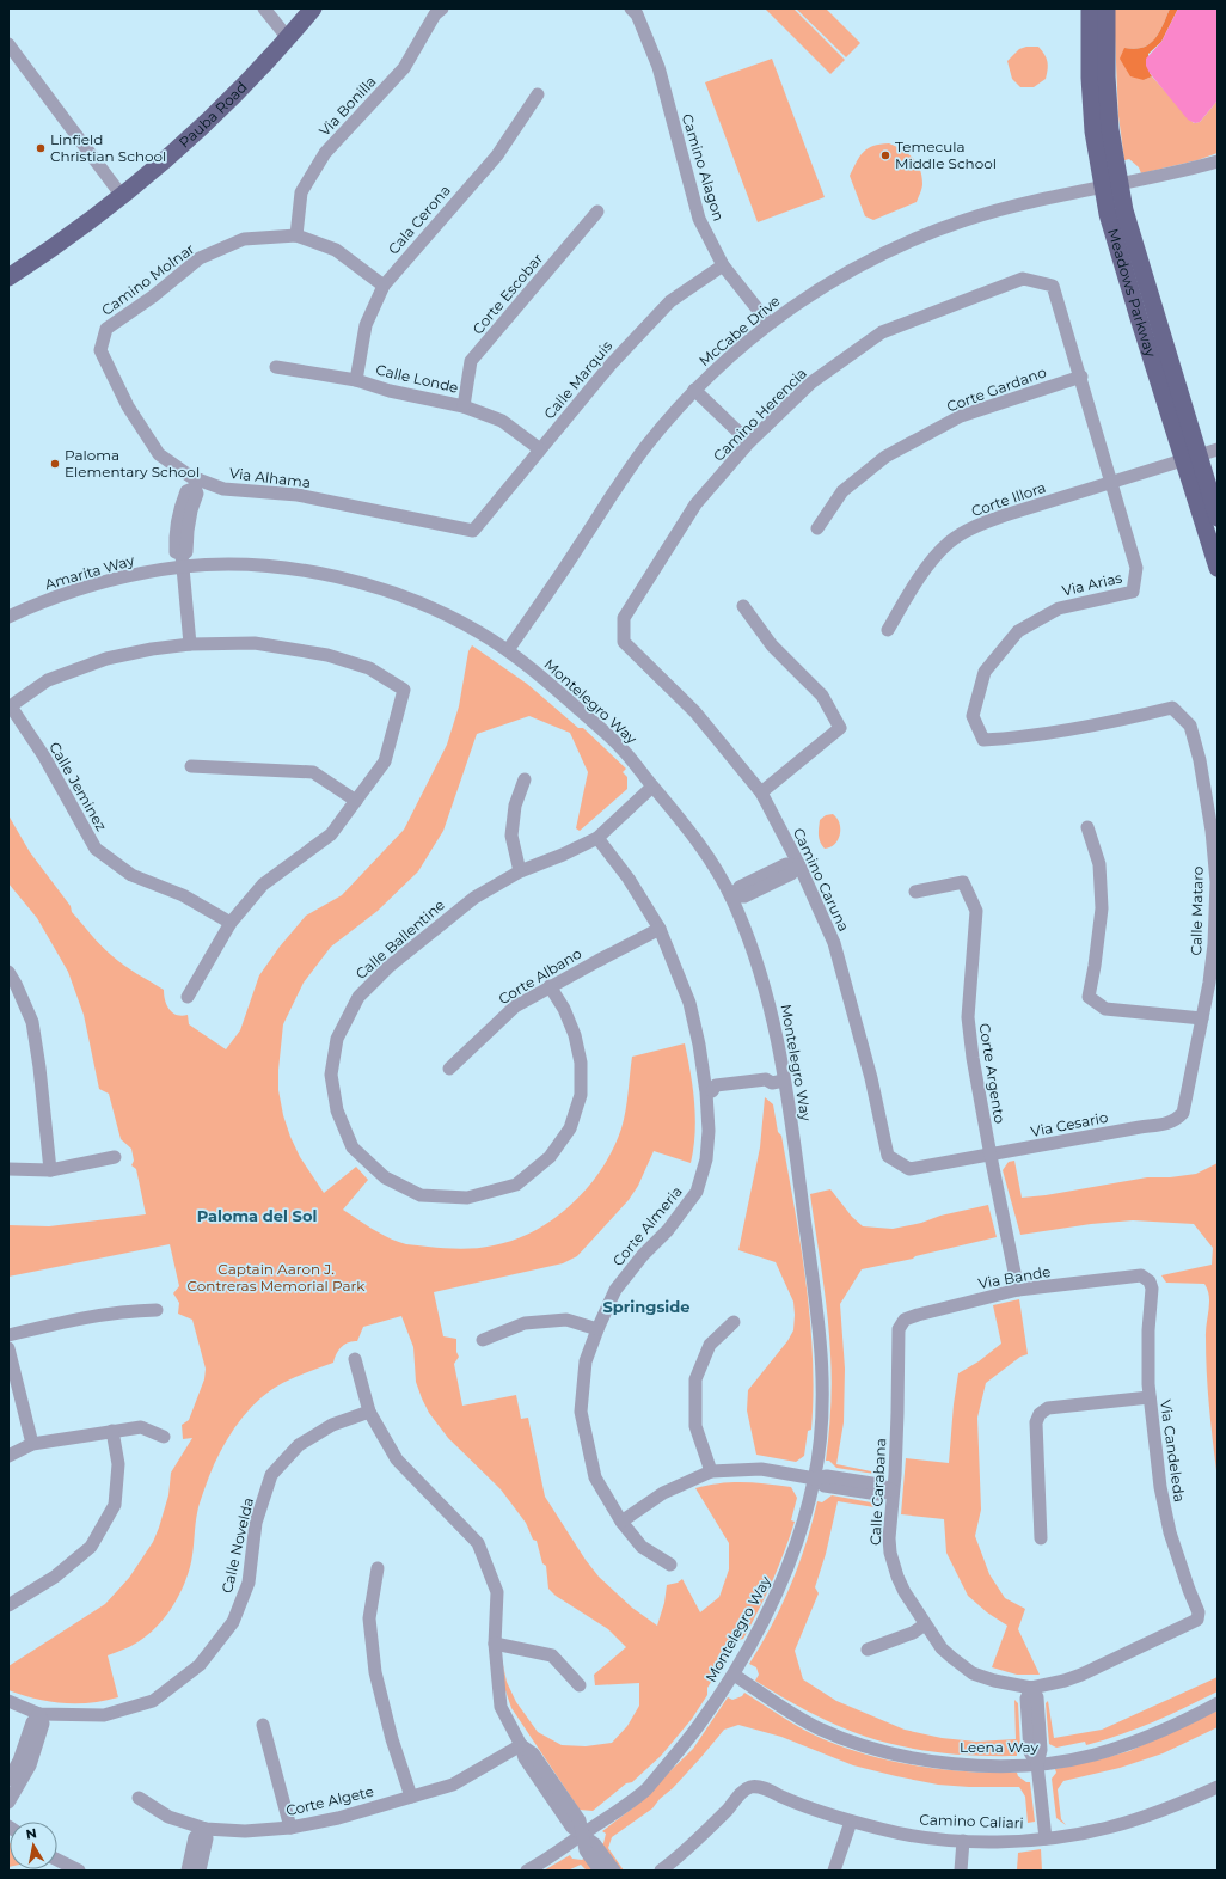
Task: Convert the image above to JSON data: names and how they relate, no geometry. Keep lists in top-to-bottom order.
{
  "streets": {
    "main road": ["Pauba Road", "Meadows Parkway"],
    "street": [
      "Via Bonilla",
      "Camino Alagon",
      "Cala Cerona",
      "Camino Molnar",
      "Corte Escobar",
      "McCabe Drive",
      "Calle Londe",
      "Calle Marquis",
      "Corte Gardano",
      "Camino Herencia",
      "Via Alhama",
      "Corte Illora",
      "Amarita Way",
      "Via Arias",
      "Montelegro Way",
      "Calle Jeminez",
      "Camino Caruna",
      "Calle Mataro",
      "Calle Ballentine",
      "Corte Albano",
      "Corte Argento",
      "Via Cesario",
      "Corte Almeria",
      "Via Bande",
      "Via Candeleda",
      "Calle Carabana",
      "Calle Novelda",
      "Leena Way",
      "Corte Algete",
      "Camino Caliari"
    ]
  },
  "crossings": [
    ["Via Bonilla", "Camino Molnar"],
    ["Camino Alagon", "McCabe Drive"],
    ["Camino Alagon", "Calle Marquis"],
    ["Cala Cerona", "Camino Molnar"],
    ["Cala Cerona", "Calle Londe"],
    ["Camino Molnar", "Via Alhama"],
    ["Meadows Parkway", "McCabe Drive"],
    ["Meadows Parkway", "Corte Illora"],
    ["Corte Escobar", "Calle Londe"],
    ["McCabe Drive", "Montelegro Way"],
    ["Calle Londe", "Calle Marquis"],
    ["Calle Marquis", "Via Alhama"],
    ["Corte Gardano", "Camino Herencia"],
    ["Camino Herencia", "Camino Caruna"],
    ["Corte Illora", "Via Arias"],
    ["Amarita Way", "Montelegro Way"],
    ["Via Arias", "Calle Mataro"],
    ["Montelegro Way", "Calle Ballentine"],
    ["Montelegro Way", "Leena Way"],
    ["Camino Caruna", "Via Cesario"],
    ["Calle Mataro", "Via Cesario"],
    ["Calle Ballentine", "Corte Albano"],
    ["Calle Ballentine", "Corte Almeria"],
    ["Corte Albano", "Corte Almeria"],
    ["Corte Argento", "Via Cesario"],
    ["Corte Argento", "Via Bande"],
    ["Via Bande", "Via Candeleda"],
    ["Via Bande", "Calle Carabana"],
    ["Via Candeleda", "Calle Carabana"]
  ],
  "districts": ["Paloma del Sol", "Springside"],
  "parks": ["Captain Aaron J. Contreras Memorial Park"],
  "places": ["Linfield Christian School", "Temecula Middle School", "Paloma Elementary School"],
  "north": "top"
}
